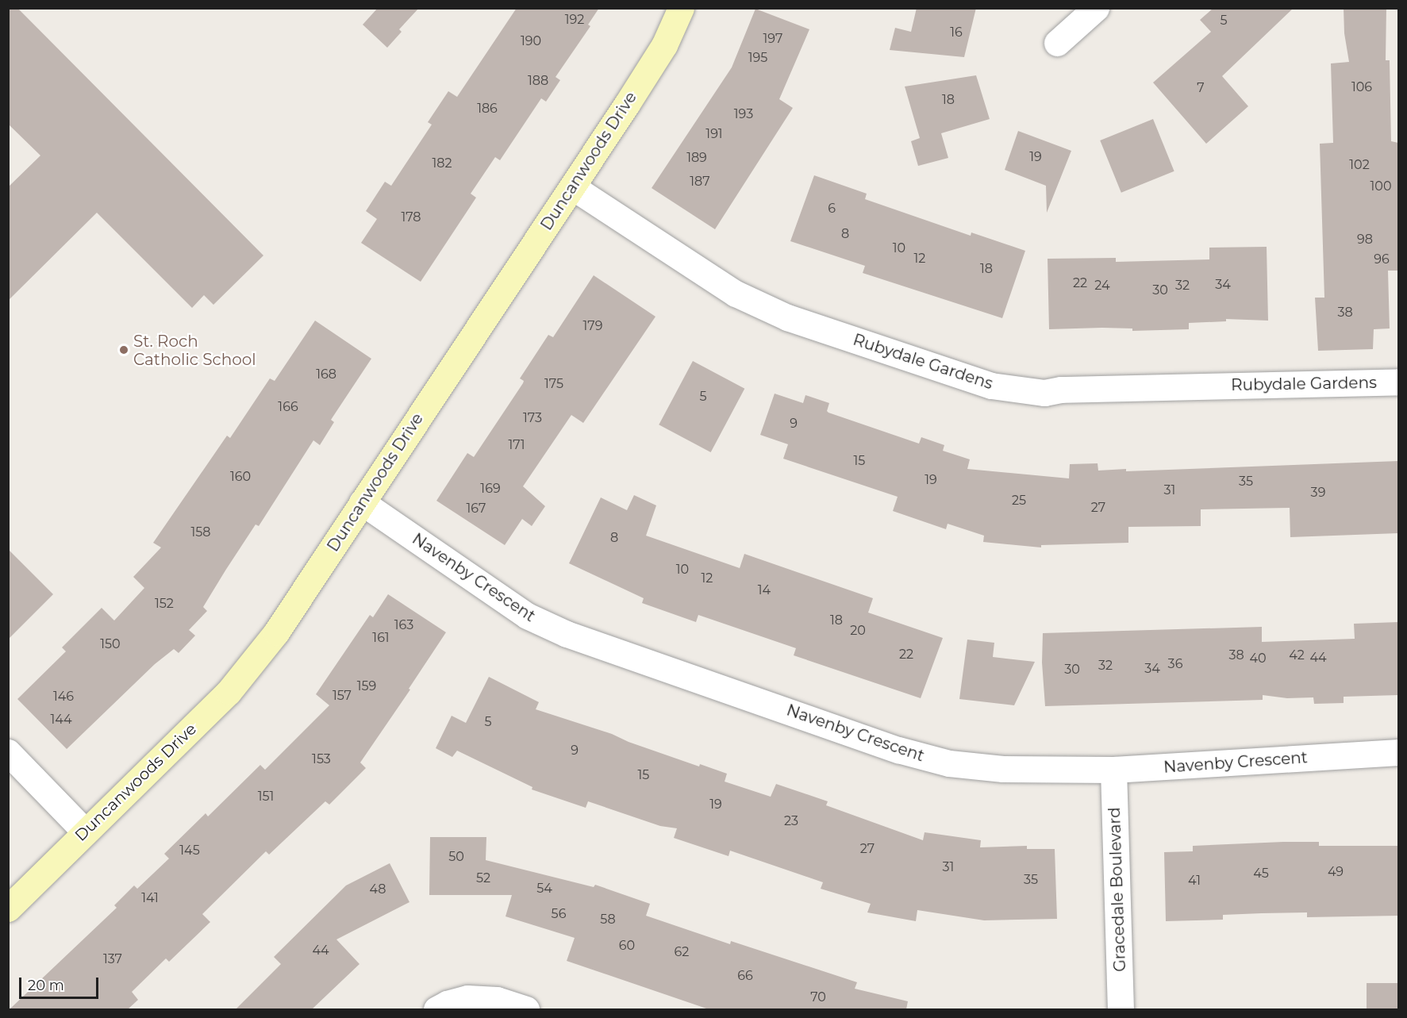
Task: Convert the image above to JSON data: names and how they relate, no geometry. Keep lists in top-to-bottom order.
{
  "streets": {
    "street": [
      "Duncanwoods Drive",
      "Rubydale Gardens",
      "Navenby Crescent",
      "Gracedale Boulevard"
    ]
  },
  "crossings": [
    ["Duncanwoods Drive", "Rubydale Gardens"],
    ["Duncanwoods Drive", "Navenby Crescent"],
    ["Navenby Crescent", "Gracedale Boulevard"]
  ],
  "places": ["St. Roch Catholic School"],
  "house_numbers": [
    "192",
    "5",
    "16",
    "197",
    "190",
    "195",
    "188",
    "106",
    "7",
    "18",
    "186",
    "193",
    "191",
    "19",
    "189",
    "182",
    "102",
    "187",
    "100",
    "6",
    "178",
    "8",
    "98",
    "10",
    "12",
    "96",
    "18",
    "22",
    "34",
    "24",
    "32",
    "30",
    "38",
    "179",
    "168",
    "175",
    "5",
    "166",
    "173",
    "9",
    "171",
    "15",
    "160",
    "19",
    "35",
    "169",
    "31",
    "39",
    "25",
    "27",
    "167",
    "158",
    "8",
    "10",
    "12",
    "14",
    "152",
    "18",
    "163",
    "20",
    "161",
    "150",
    "22",
    "38",
    "42",
    "44",
    "40",
    "36",
    "32",
    "34",
    "30",
    "159",
    "157",
    "146",
    "144",
    "5",
    "9",
    "153",
    "15",
    "151",
    "19",
    "23",
    "27",
    "145",
    "50",
    "31",
    "49",
    "45",
    "52",
    "35",
    "41",
    "54",
    "48",
    "141",
    "56",
    "58",
    "60",
    "44",
    "62",
    "137",
    "66",
    "70"
  ],
  "scale_bar": "20 m"
}
